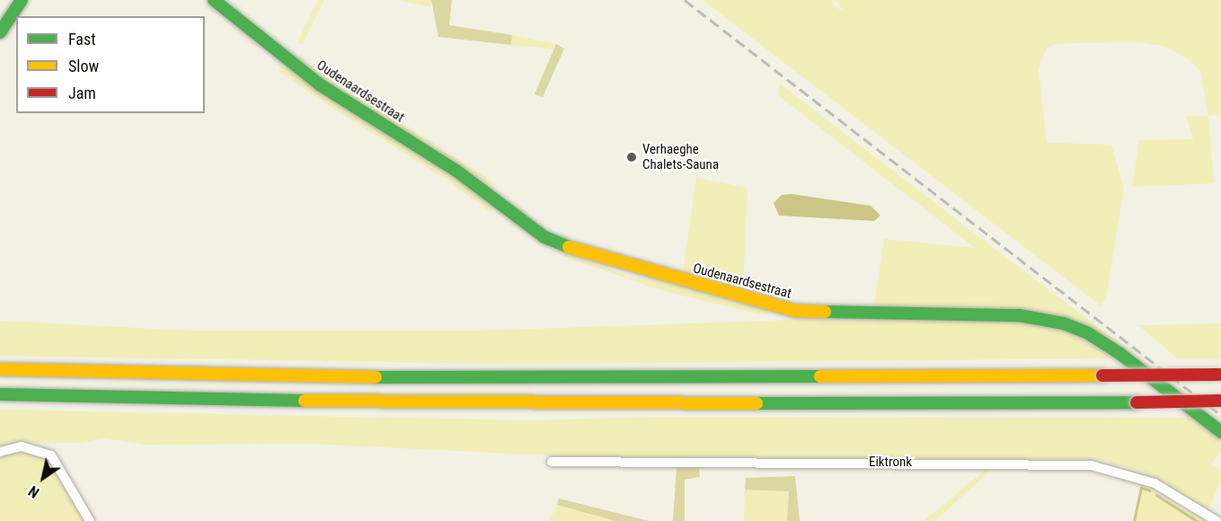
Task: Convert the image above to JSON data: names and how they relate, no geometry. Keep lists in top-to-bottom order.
{
  "streets": {
    "main road": ["Oudenaardsestraat"],
    "street": ["Eiktronk"]
  },
  "places": ["Verhaeghe Chalets-Sauna"],
  "legend": ["Fast", "Slow", "Jam"],
  "north": "bottom left"
}
